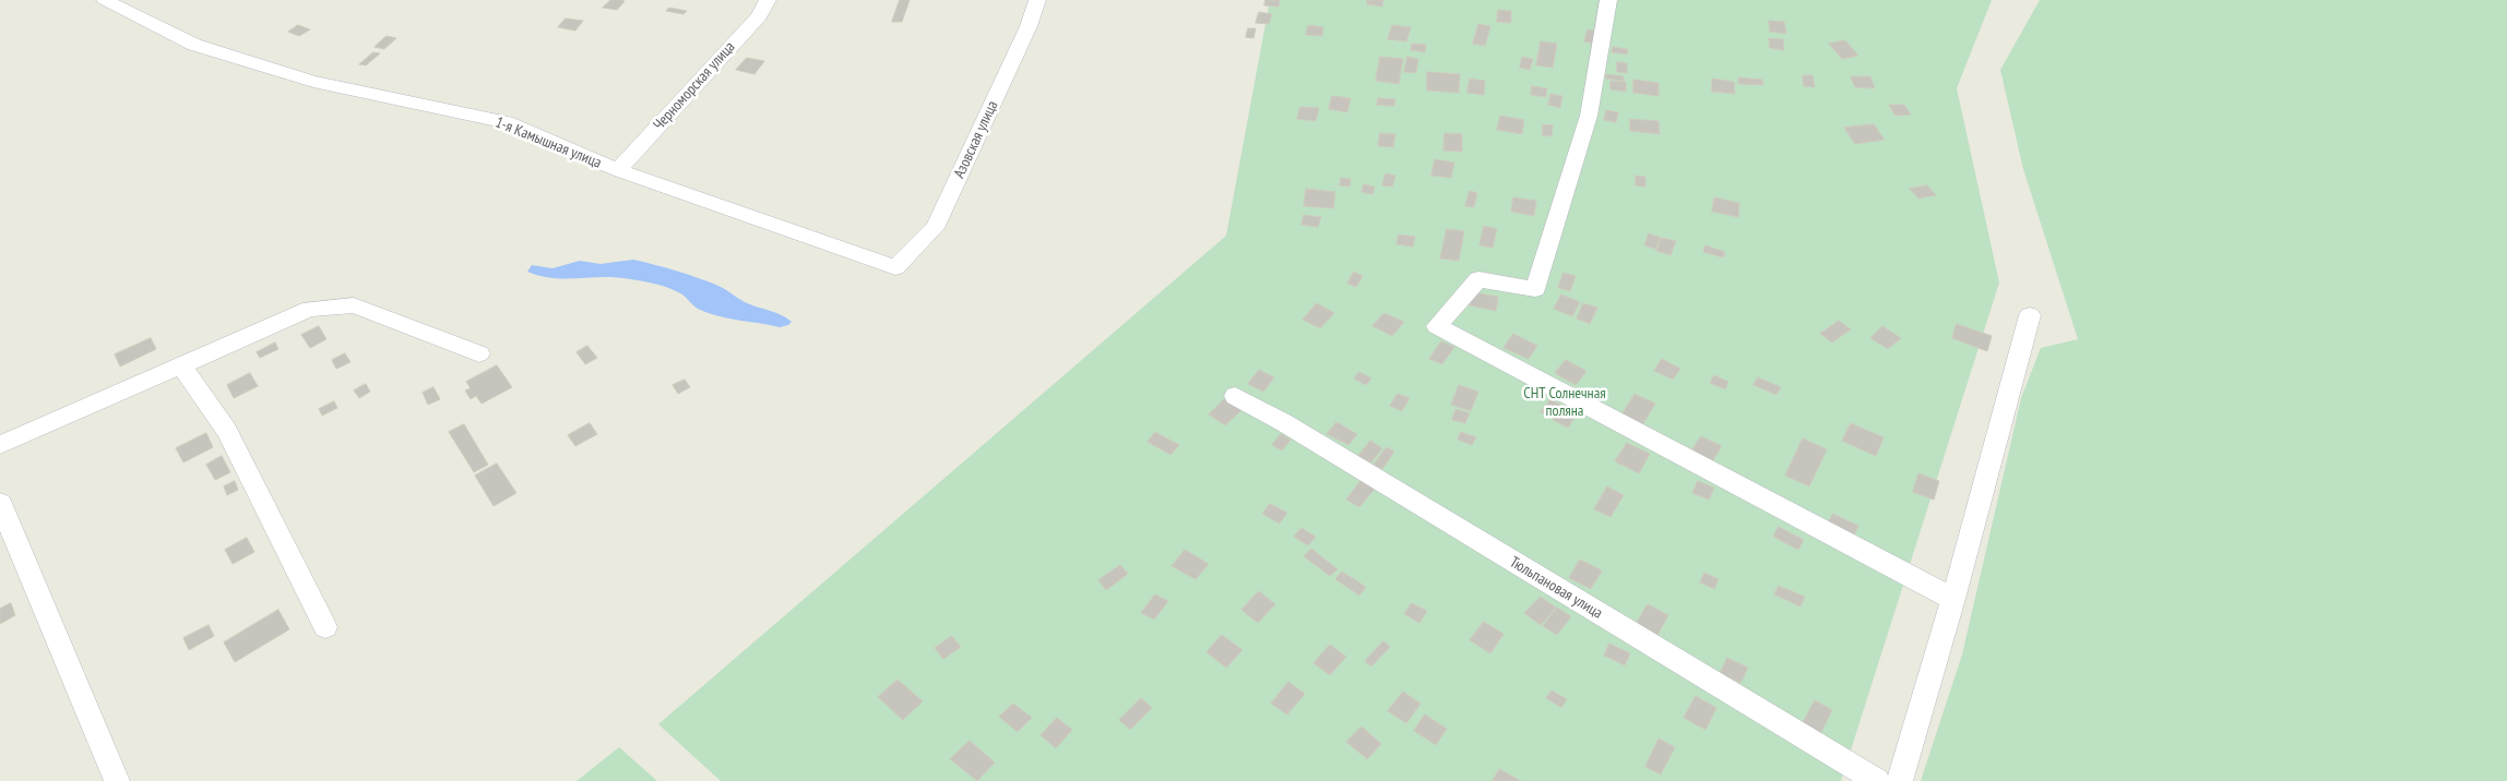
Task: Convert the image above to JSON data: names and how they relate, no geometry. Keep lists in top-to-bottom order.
{
  "streets": {
    "street": [
      "Черноморская улица",
      "Азовская улица",
      "1-я Камышная улица",
      "Тюльпановая улица"
    ]
  },
  "crossings": [
    ["Черноморская улица", "1-я Камышная улица"],
    ["Азовская улица", "1-я Камышная улица"]
  ],
  "parks": ["СНТ Солнечная поляна"]
}
